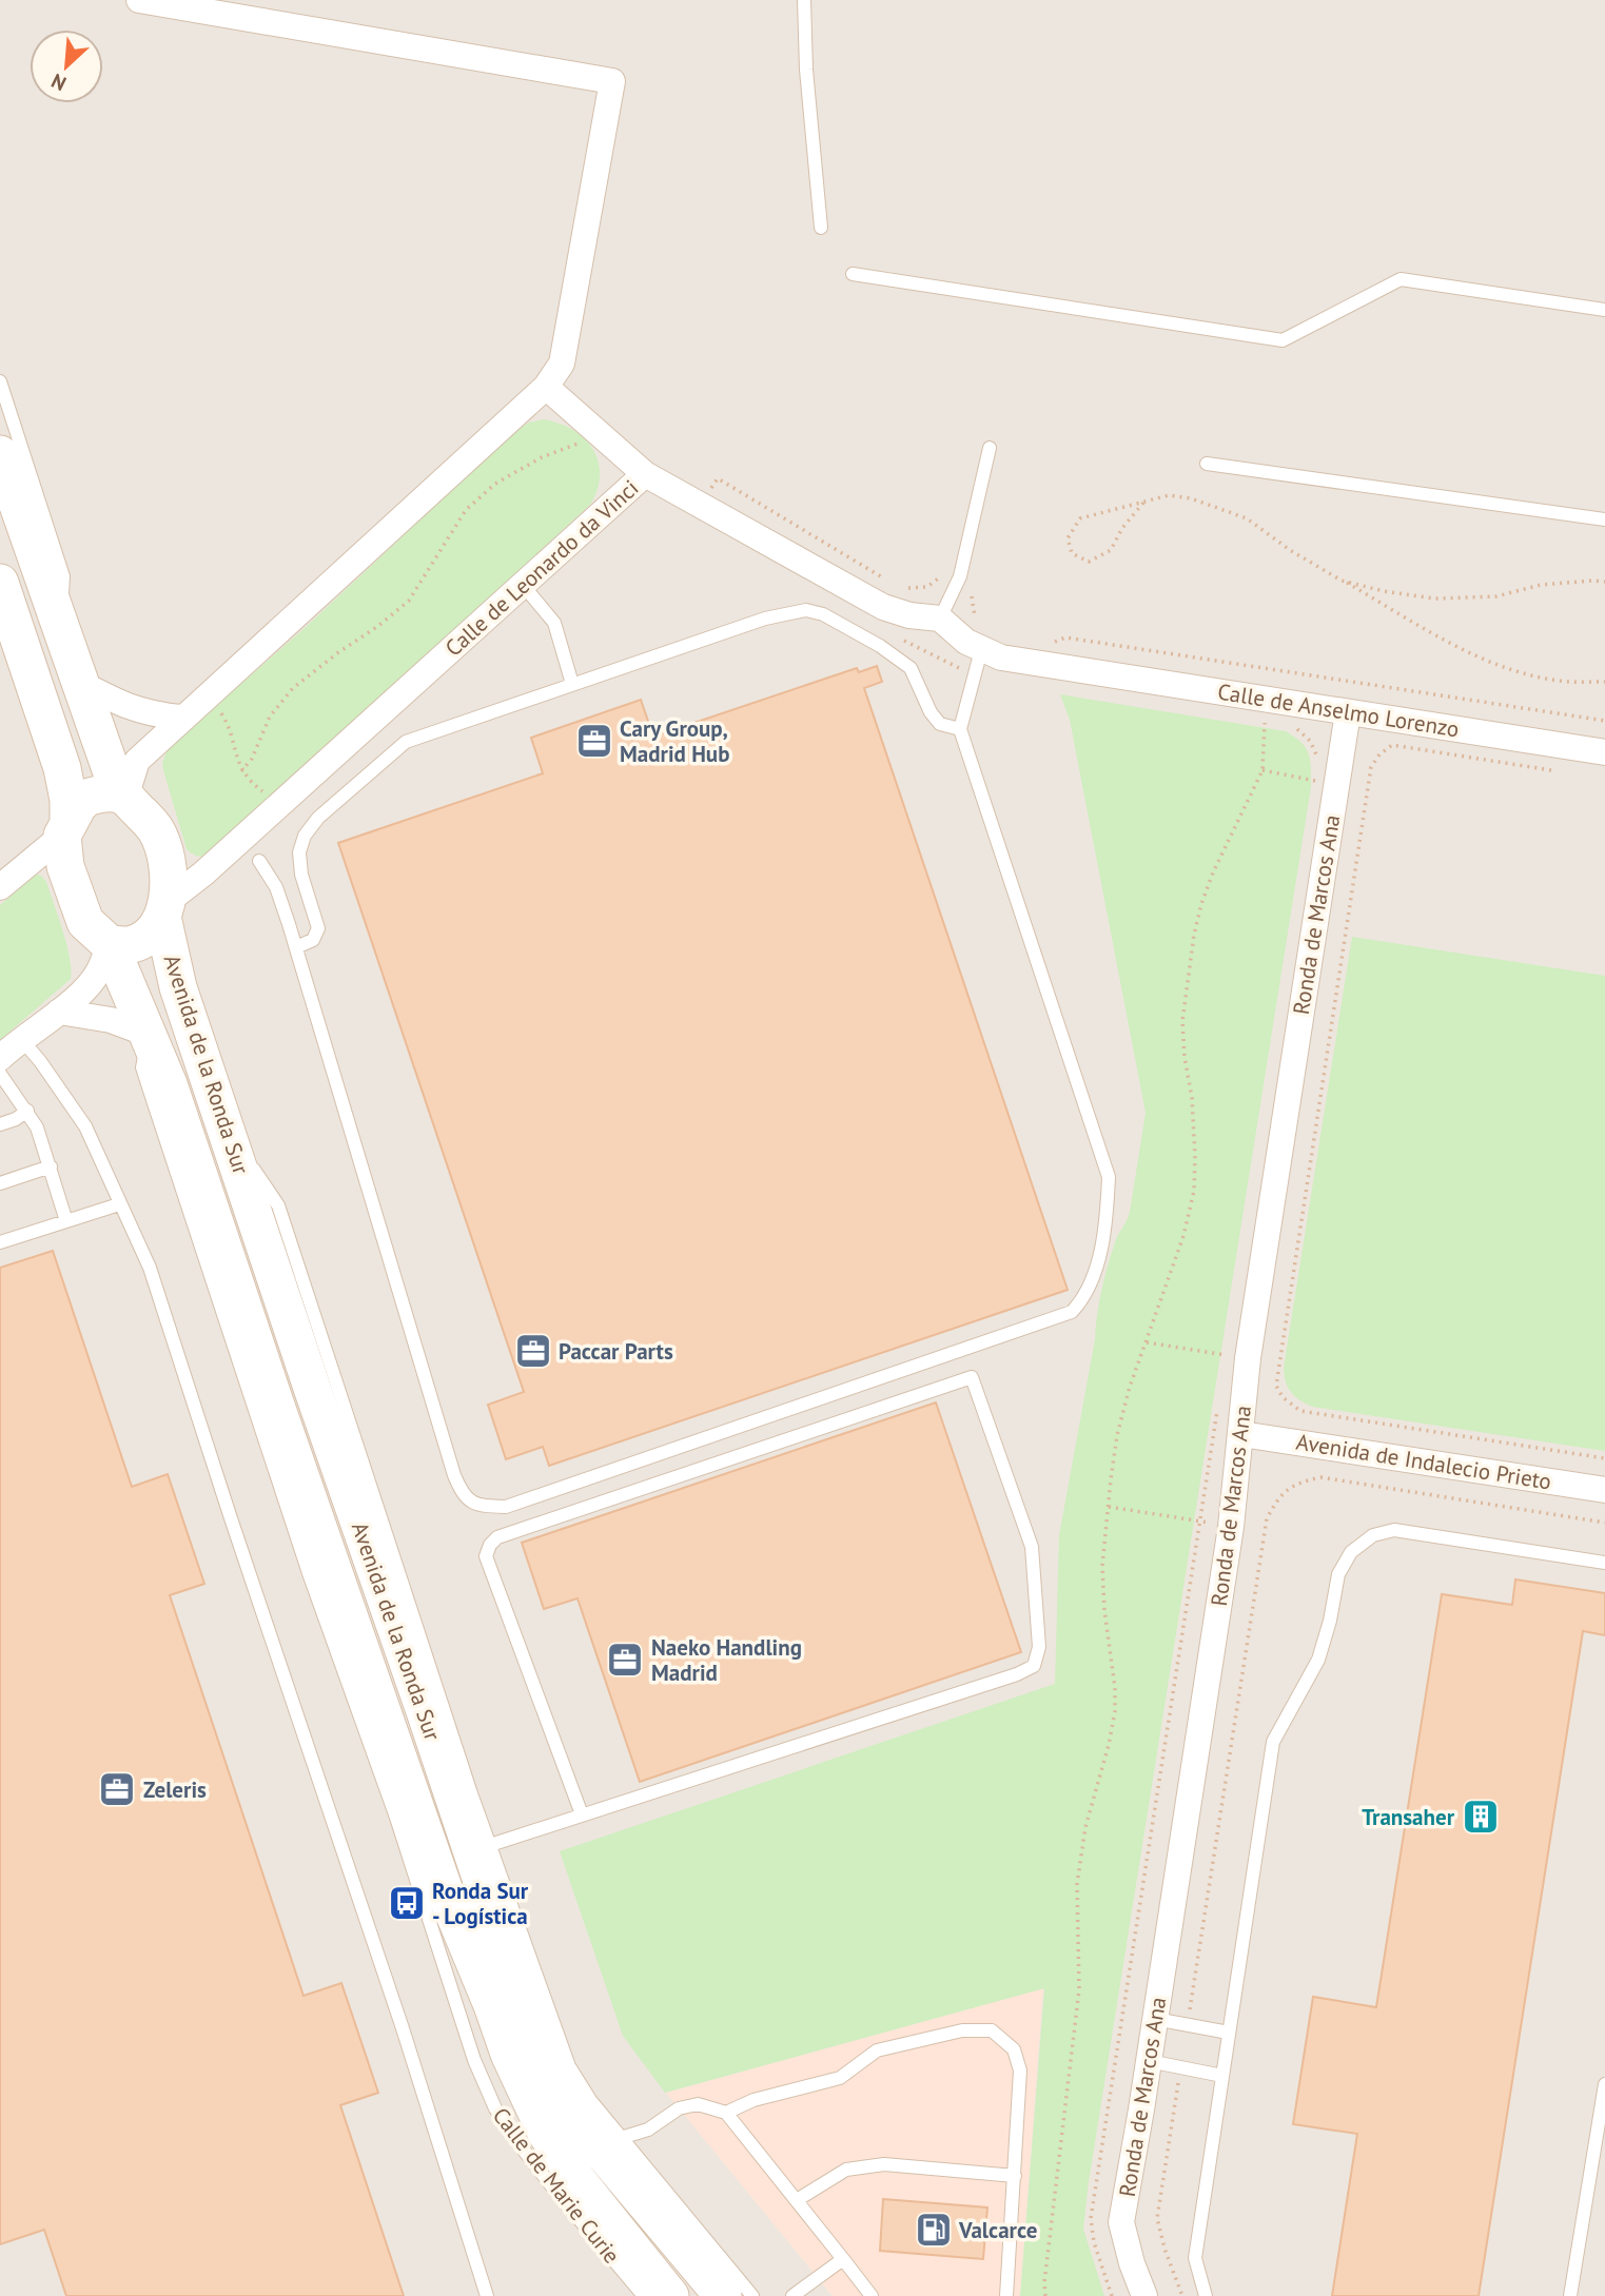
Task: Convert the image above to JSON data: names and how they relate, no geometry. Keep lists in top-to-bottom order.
{
  "streets": {
    "main road": ["Avenida de la Ronda Sur"],
    "street": [
      "Calle de Leonardo da Vinci",
      "Calle de Anselmo Lorenzo",
      "Ronda de Marcos Ana",
      "Avenida de Indalecio Prieto"
    ],
    "lane": ["Calle de Marie Curie"]
  },
  "crossings": [
    ["Calle de Leonardo da Vinci", "Avenida de la Ronda Sur"],
    ["Calle de Anselmo Lorenzo", "Ronda de Marcos Ana"],
    ["Ronda de Marcos Ana", "Avenida de Indalecio Prieto"],
    ["Avenida de la Ronda Sur", "Calle de Marie Curie"]
  ],
  "places": {
    "office": [
      "Cary Group, Madrid Hub",
      "Paccar Parts",
      "Naeko Handling Madrid",
      "Zeleris"
    ],
    "building": ["Transaher"],
    "bus stop": ["Ronda Sur - Logística"],
    "fuel station": ["Valcarce"]
  },
  "north": "bottom left"
}
